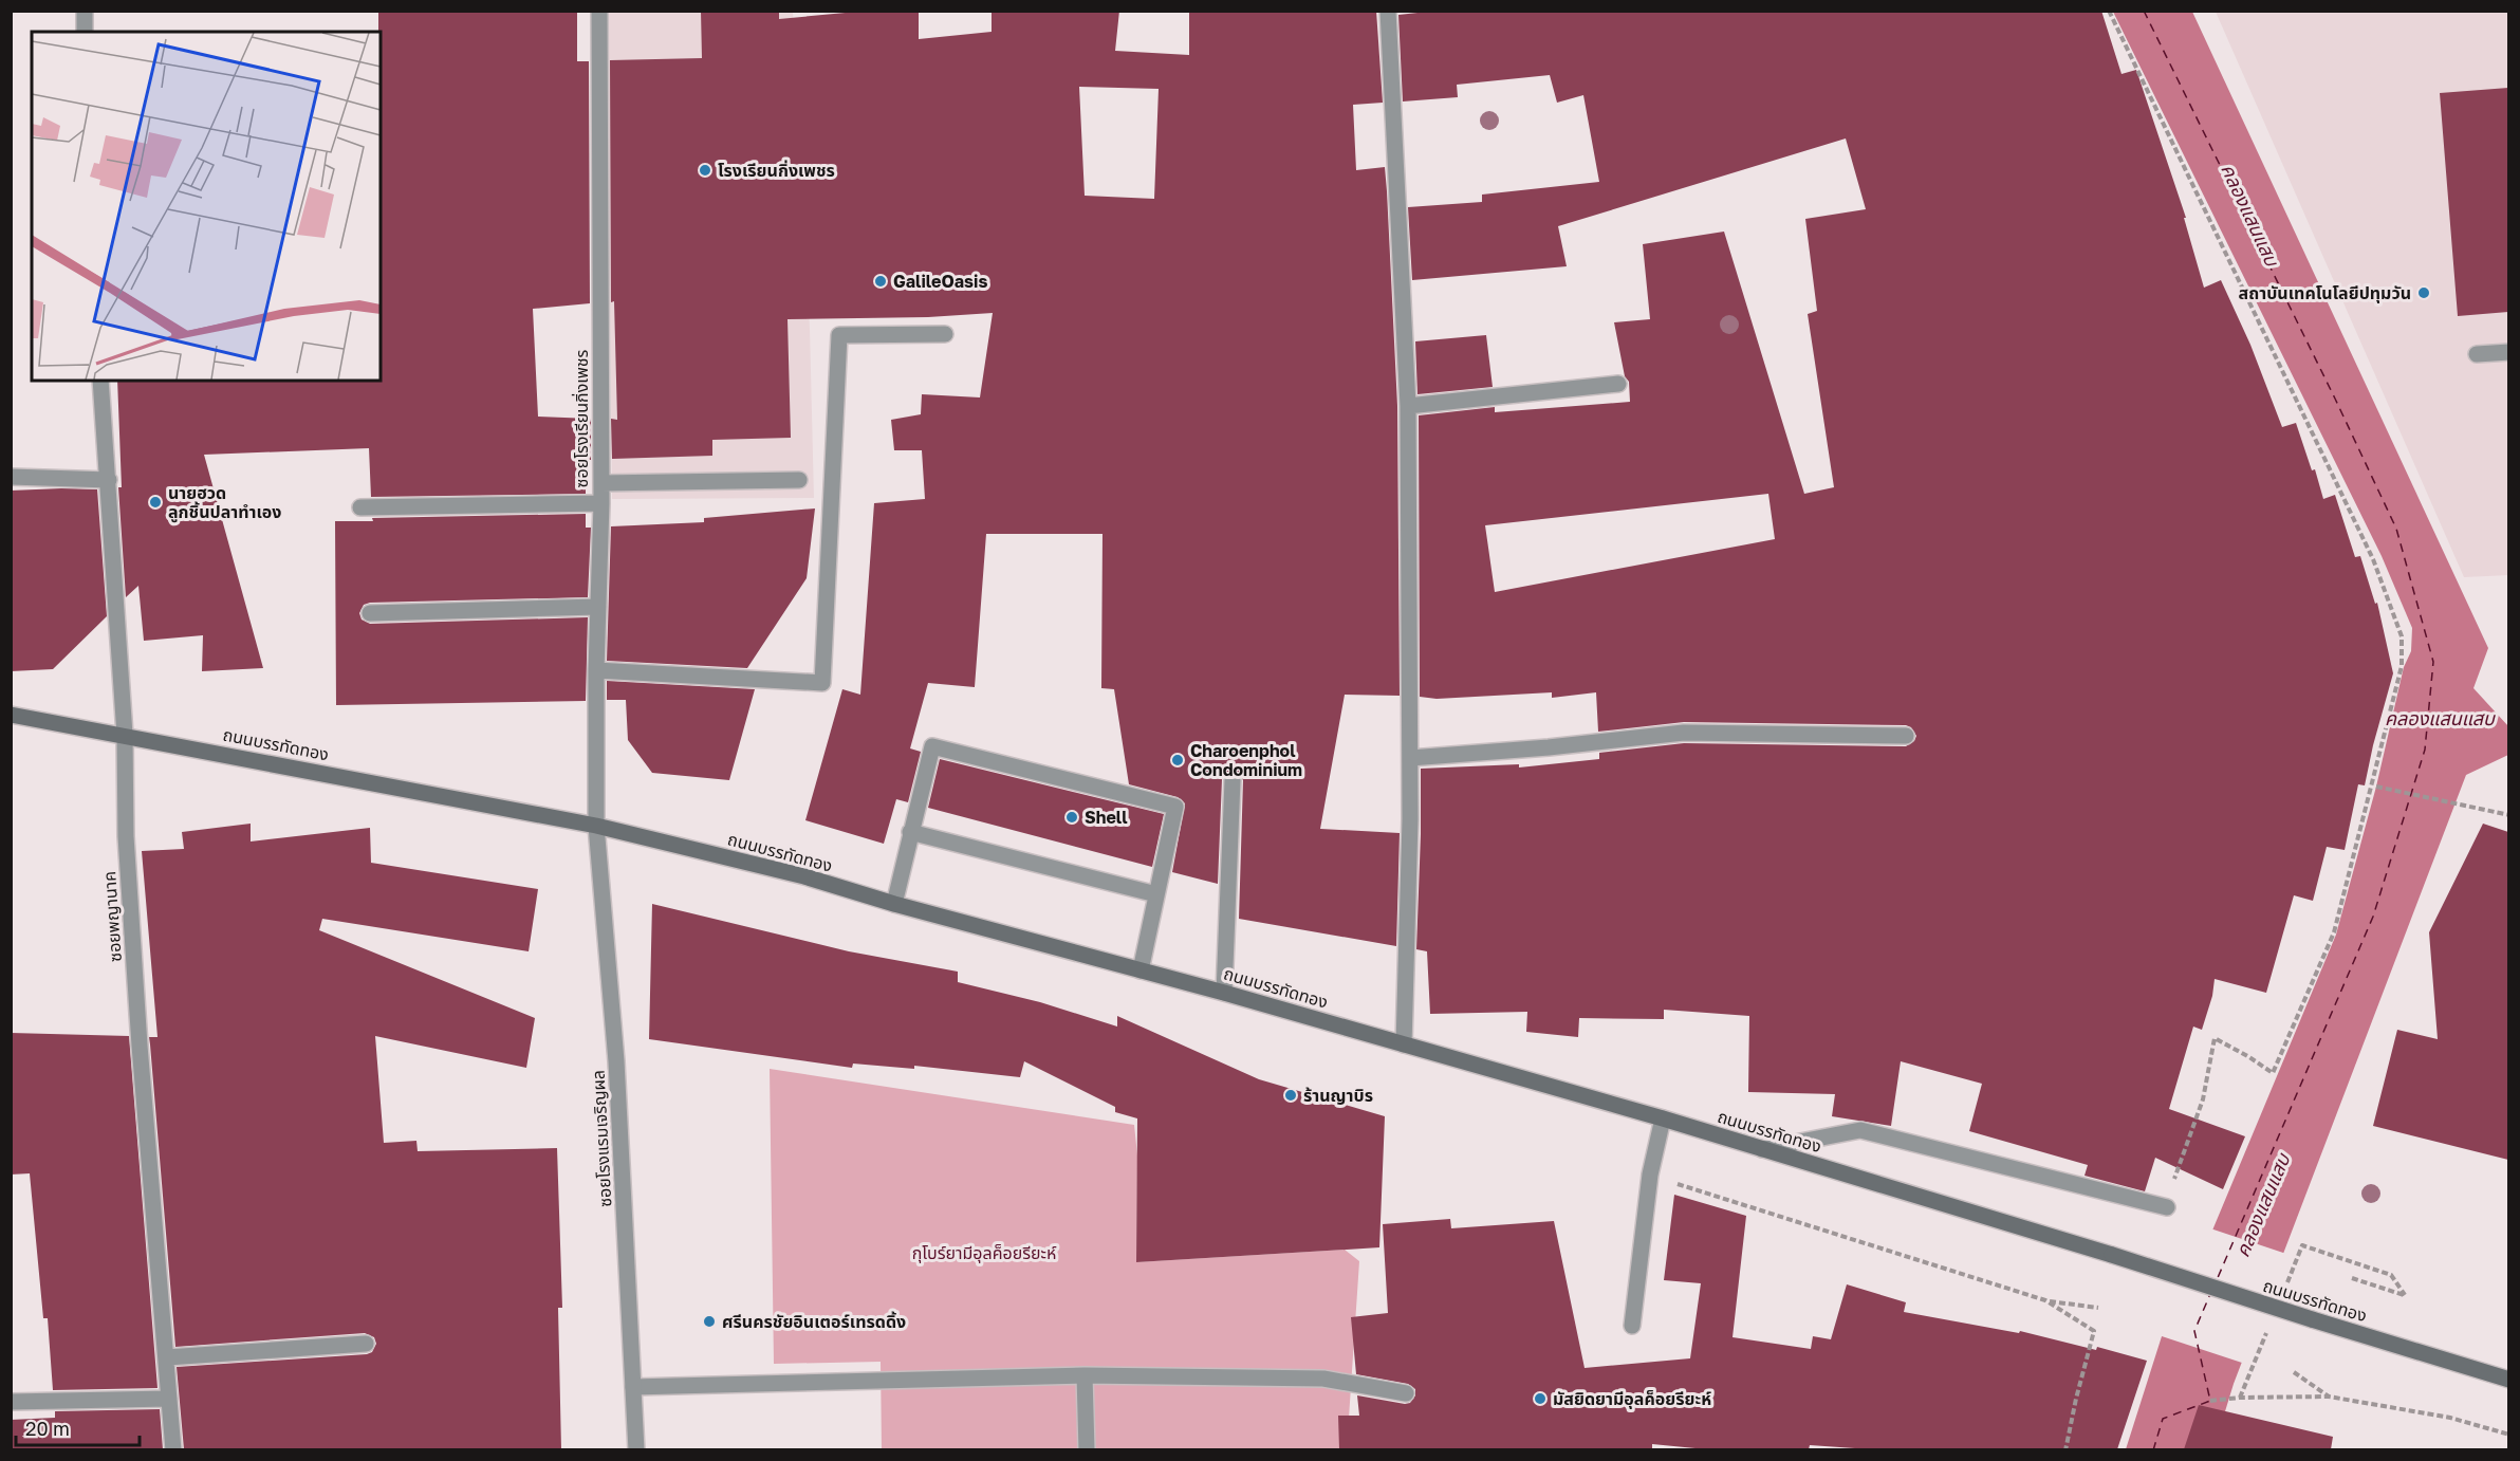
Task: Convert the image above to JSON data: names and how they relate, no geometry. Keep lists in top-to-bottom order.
{
  "streets": {
    "main road": ["ถนนบรรทัดทอง"],
    "street": ["ซอยโรงเรียนกิ่งเพชร", "ซอยพญานาค", "ซอยโรงแรมเจริญผล"]
  },
  "crossings": [
    ["ซอยโรงเรียนกิ่งเพชร", "ถนนบรรทัดทอง"],
    ["ซอยโรงเรียนกิ่งเพชร", "ซอยโรงแรมเจริญผล"],
    ["ถนนบรรทัดทอง", "ซอยพญานาค"],
    ["ถนนบรรทัดทอง", "ซอยโรงแรมเจริญผล"]
  ],
  "water": ["คลองแสนแสบ"],
  "parks": ["กุโบร์ยามีอุลค็อยรียะห์"],
  "places": [
    "โรงเรียนกิ่งเพชร",
    "GalileOasis",
    "สถาบันเทคโนโลยีปทุมวัน",
    "นายฮวด ลูกชิ้นปลาทำเอง",
    "Charoenphol Condominium",
    "Shell",
    "ร้านญาบิร",
    "ศรีนครชัยอินเตอร์เทรดดิ้ง",
    "มัสยิดยามีอุลค็อยรียะห์"
  ],
  "scale_bar": "20 m"
}
